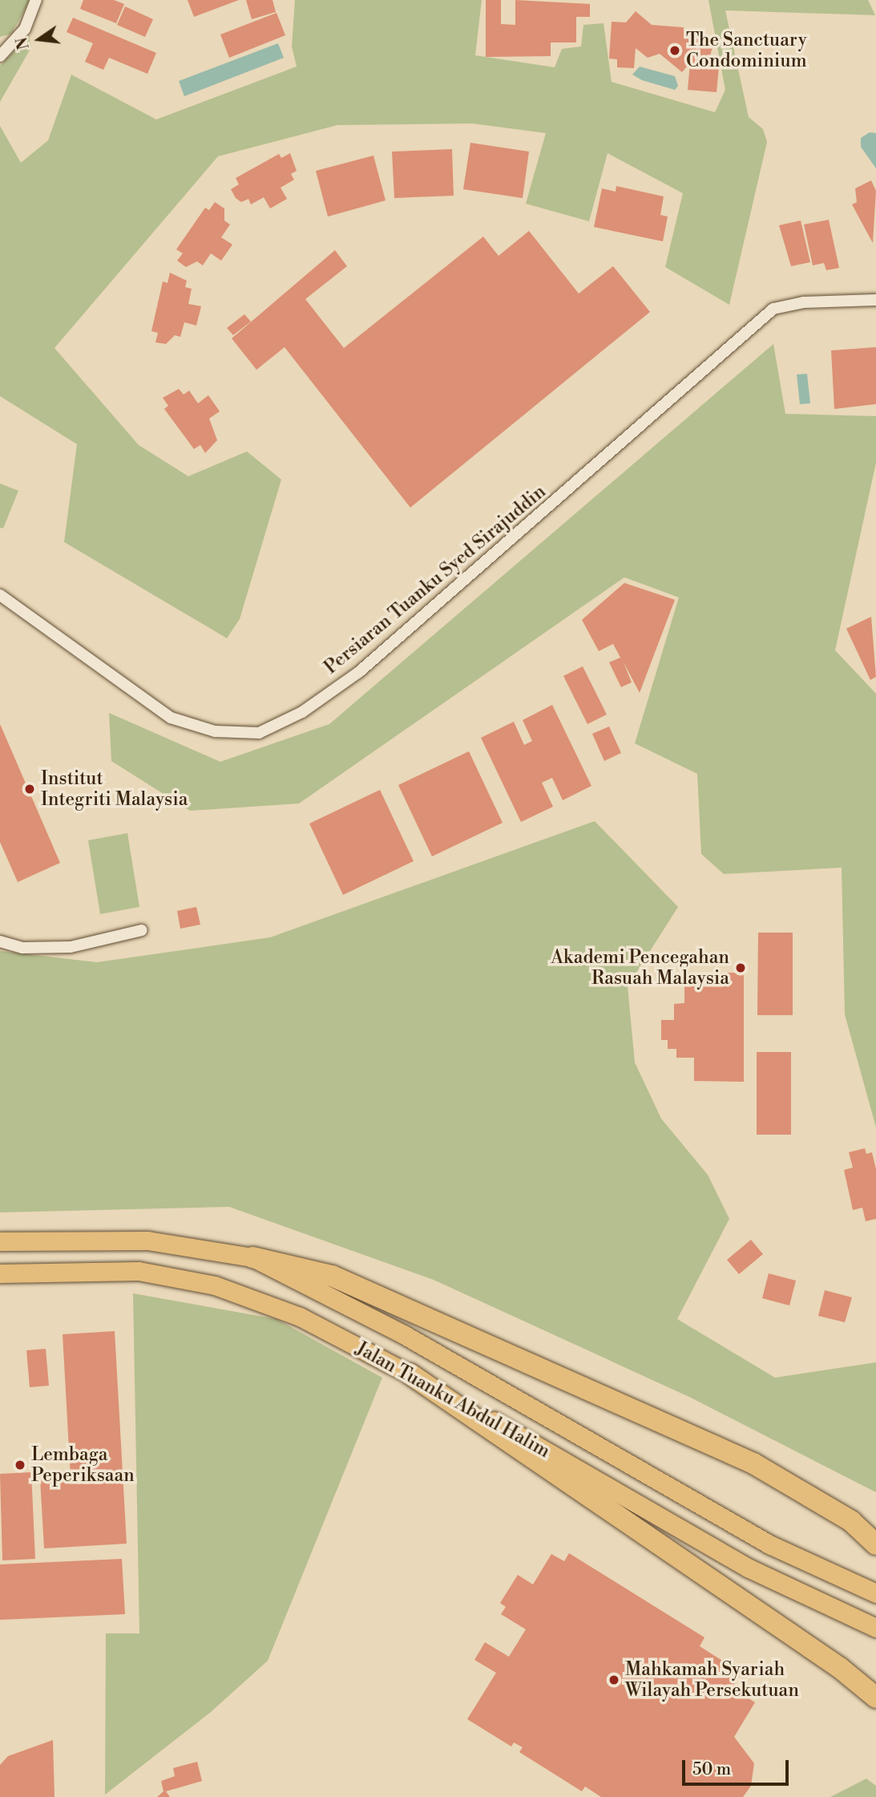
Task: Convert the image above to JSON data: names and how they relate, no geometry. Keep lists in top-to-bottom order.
{
  "streets": {
    "main road": ["Jalan Tuanku Abdul Halim"],
    "street": ["Persiaran Tuanku Syed Sirajuddin"]
  },
  "places": [
    "The Sanctuary Condominium",
    "Institut Integriti Malaysia",
    "Akademi Pencegahan Rasuah Malaysia",
    "Lembaga Peperiksaan",
    "Mahkamah Syariah Wilayah Persekutuan"
  ],
  "scale_bar": "50 m",
  "north": "left"
}
